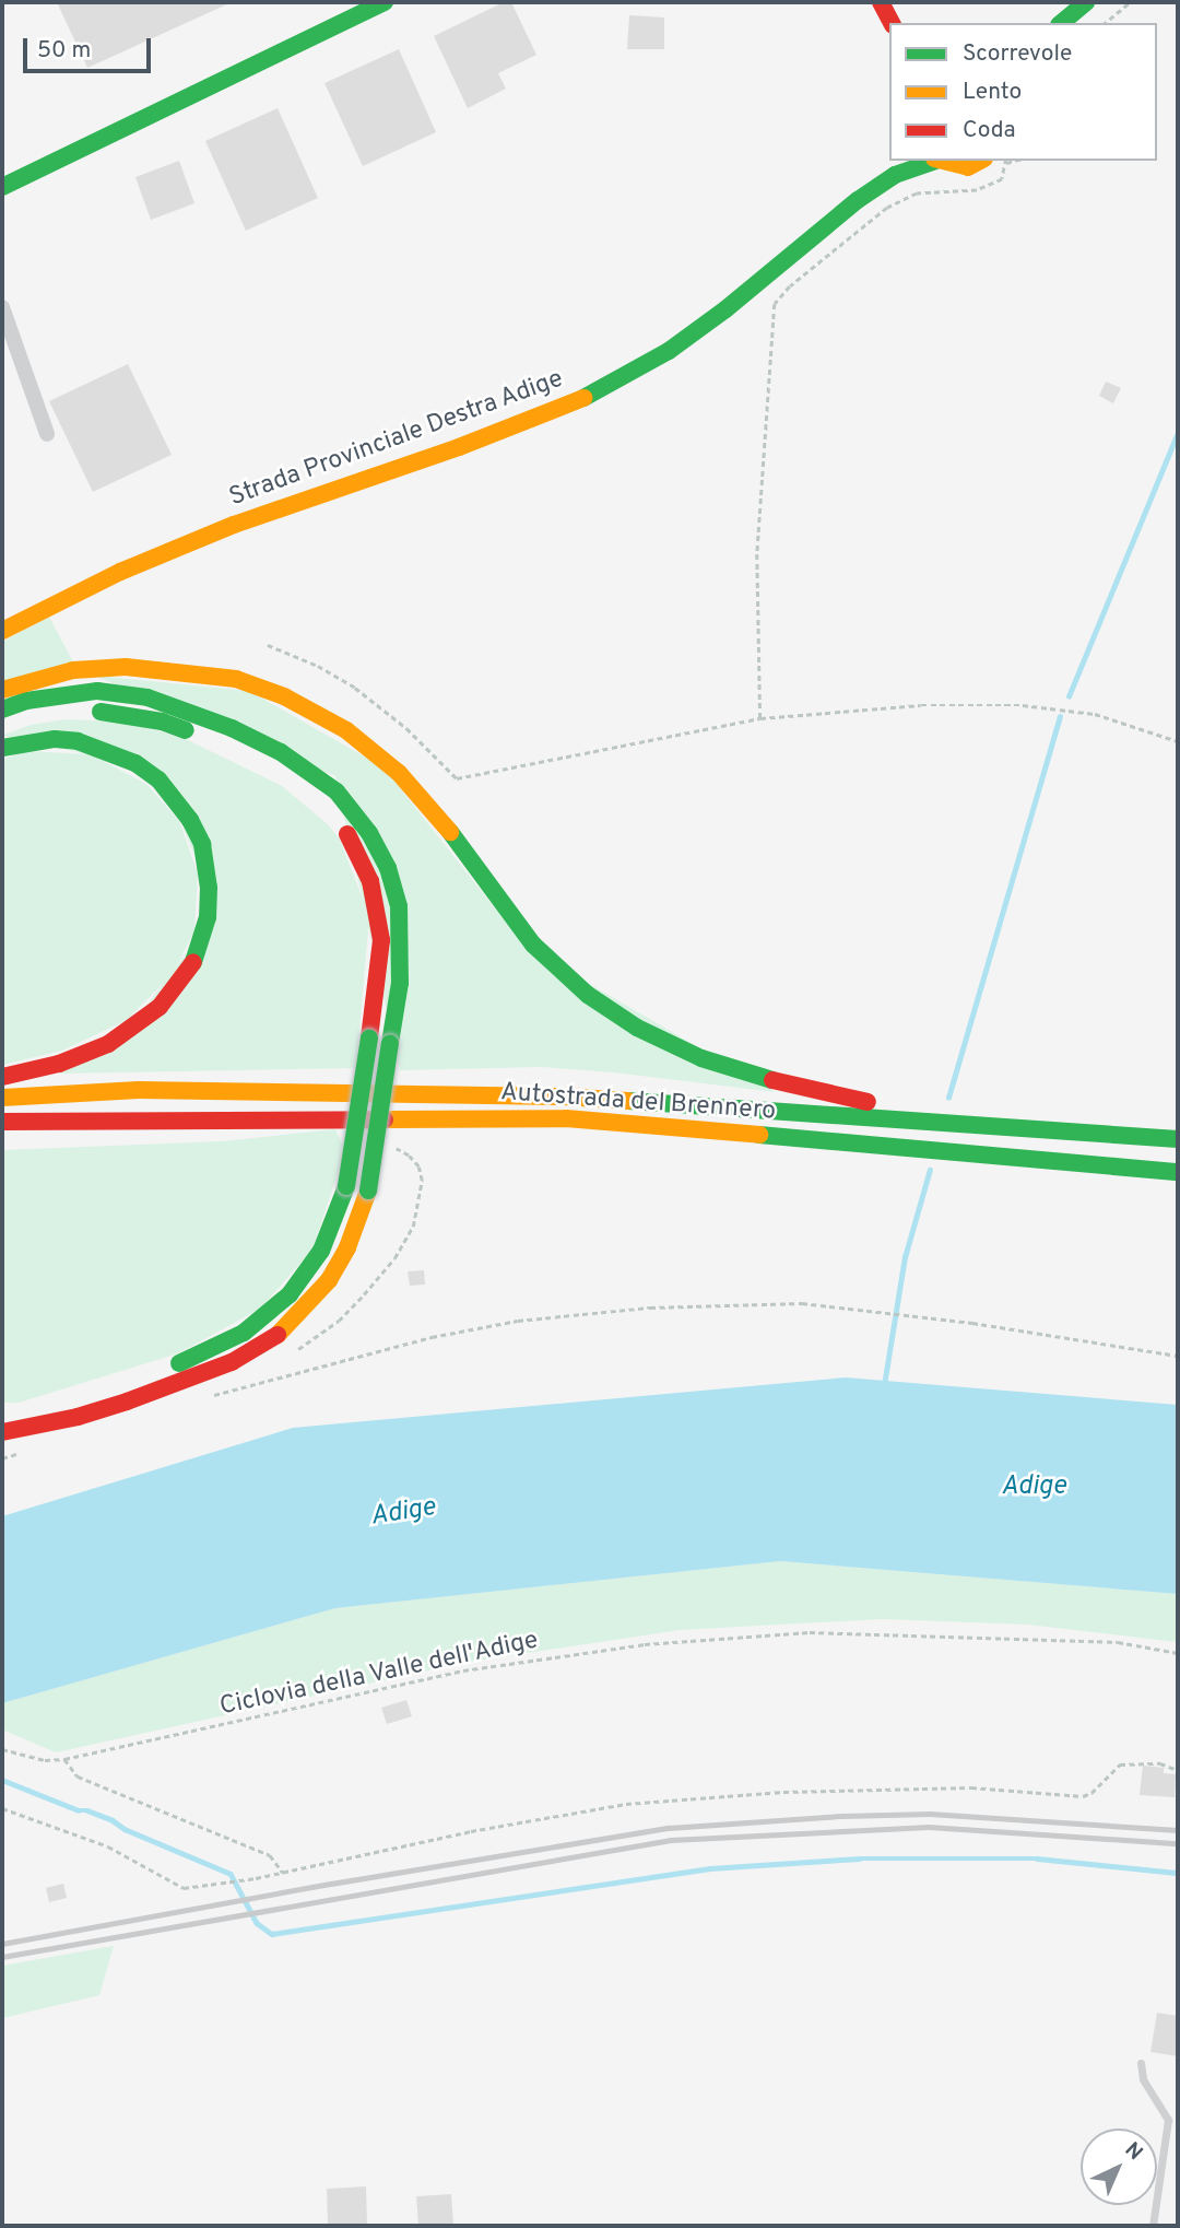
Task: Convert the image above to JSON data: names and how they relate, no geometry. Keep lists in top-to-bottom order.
{
  "streets": {
    "main road": ["Strada Provinciale Destra Adige", "Autostrada del Brennero"],
    "path": ["Ciclovia della Valle dell'Adige"]
  },
  "water": ["Adige"],
  "legend": ["Scorrevole", "Lento", "Coda"],
  "scale_bar": "50 m",
  "north": "top right"
}
